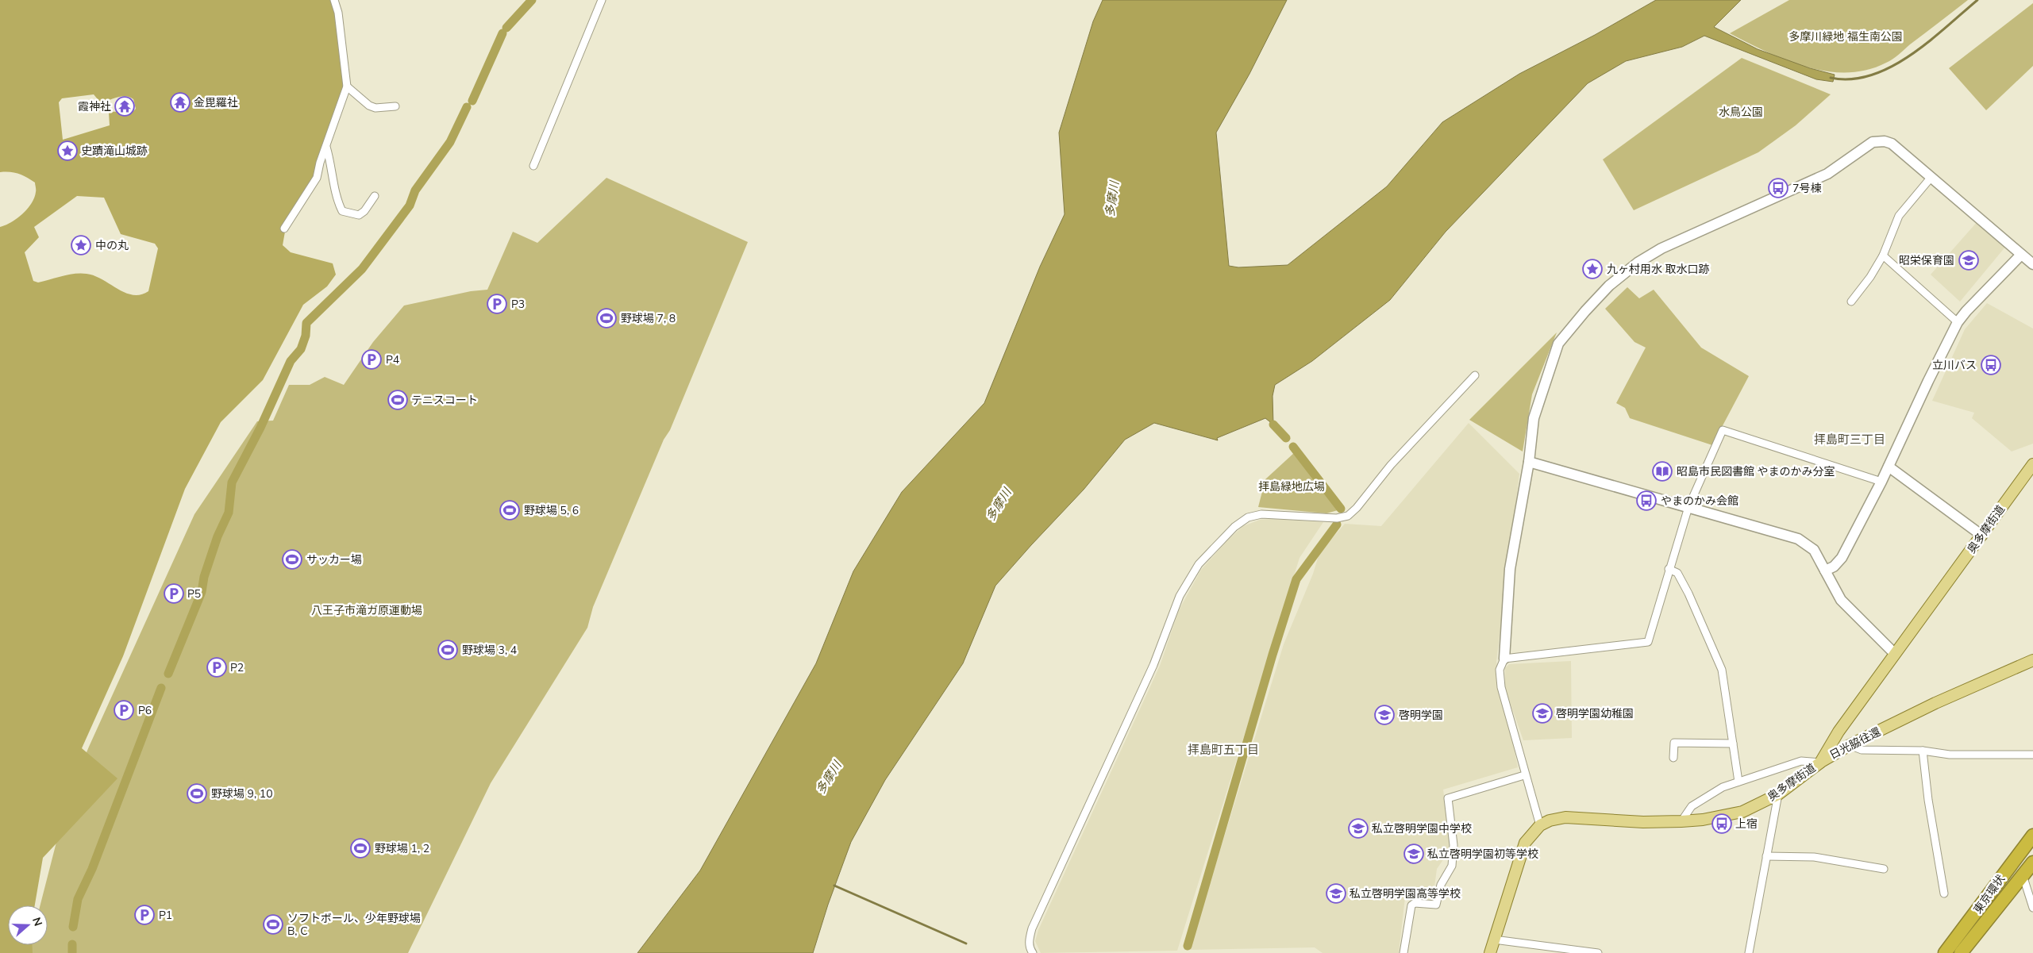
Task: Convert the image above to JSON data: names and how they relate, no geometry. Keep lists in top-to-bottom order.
{
  "streets": {
    "highway": ["東京環状"],
    "main road": ["奥多摩街道", "日光脇往還"]
  },
  "crossings": [
    ["奥多摩街道", "日光脇往還"]
  ],
  "districts": ["拝島町三丁目", "拝島町五丁目"],
  "water": ["多摩川"],
  "parks": [
    "多摩川緑地 福生南公園",
    "水鳥公園",
    "拝島緑地広場",
    "八王子市滝ガ原運動場"
  ],
  "places": {
    "temple": ["金毘羅社", "霞神社"],
    "place": ["史蹟滝山城跡", "中の丸", "九ヶ村用水 取水口跡"],
    "bus stop": [
      "7号棟",
      "立川バス",
      "やまのかみ会館",
      "上宿"
    ],
    "school or university": [
      "昭栄保育園",
      "啓明学園幼稚園",
      "啓明学園",
      "私立啓明学園中学校",
      "私立啓明学園初等学校",
      "私立啓明学園高等学校"
    ],
    "parking": [
      "P3",
      "P4",
      "P5",
      "P2",
      "P6",
      "P1"
    ],
    "sports": [
      "野球場 7, 8",
      "テニスコート",
      "野球場 5, 6",
      "サッカー場",
      "野球場 3, 4",
      "野球場 9, 10",
      "野球場 1, 2",
      "ソフトボール、少年野球場 B, C"
    ],
    "library": ["昭島市民図書館 やまのかみ分室"]
  },
  "north": "right"
}
